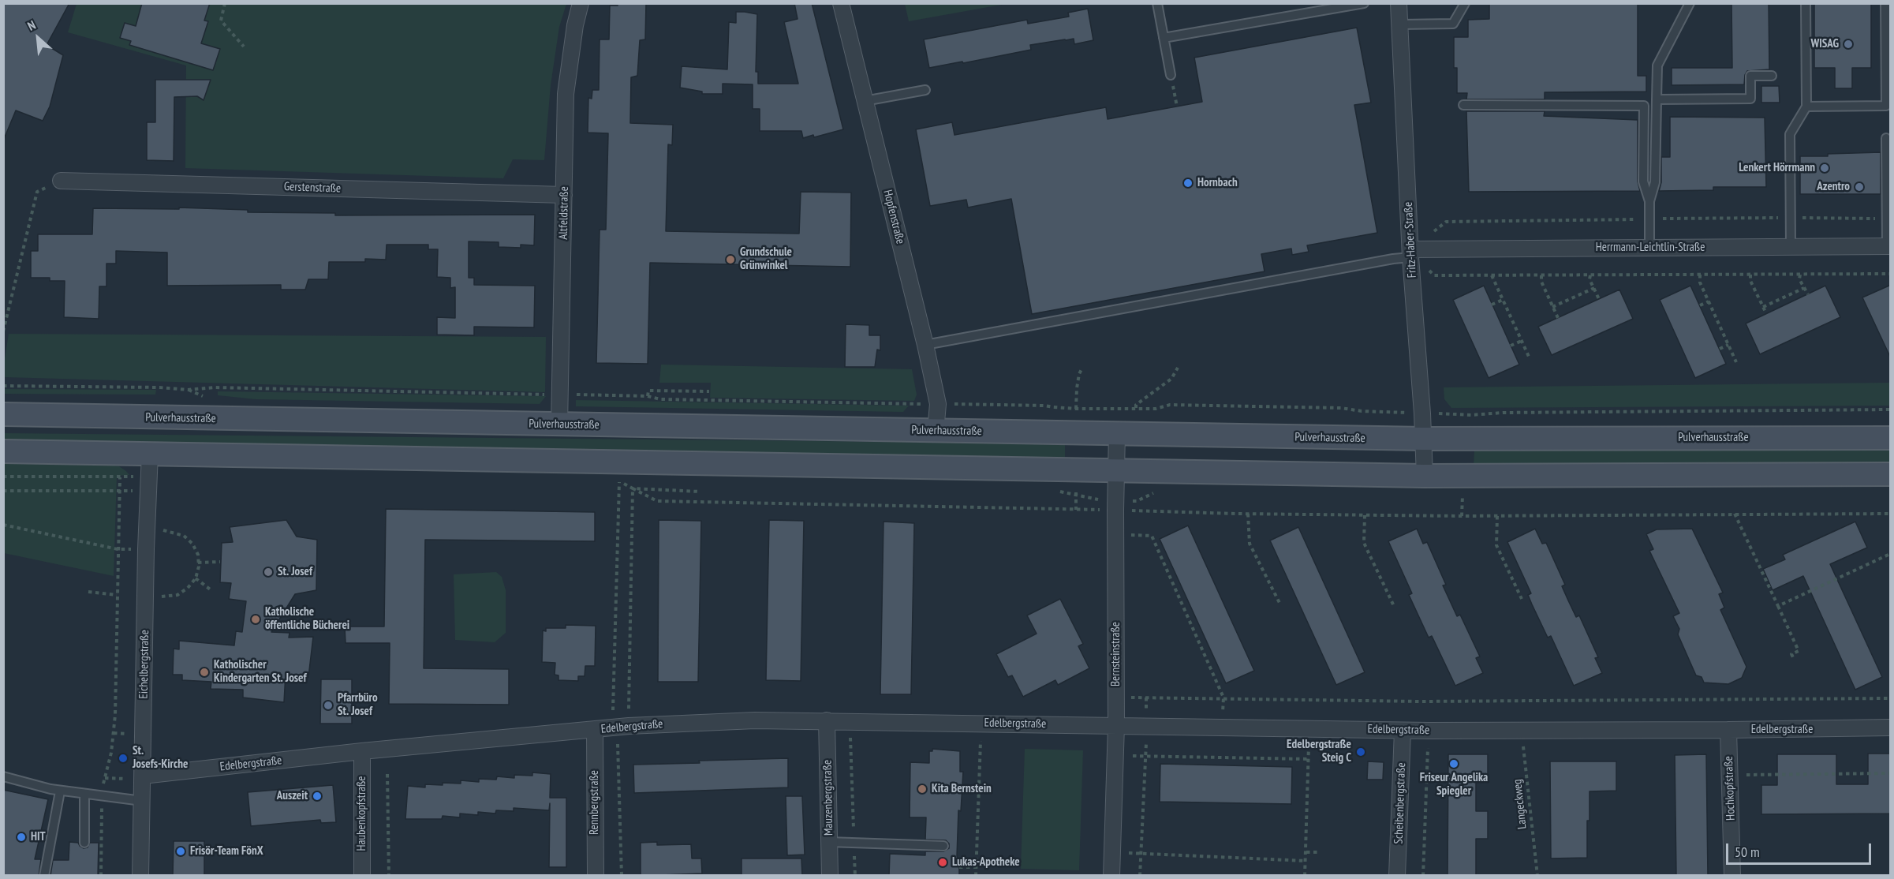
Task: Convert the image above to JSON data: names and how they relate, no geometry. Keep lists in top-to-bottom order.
{
  "streets": {
    "main road": ["Pulverhausstraße"],
    "street": [
      "Gerstenstraße",
      "Altfeldstraße",
      "Hopfenstraße",
      "Fritz-Haber-Straße",
      "Herrmann-Leichtlin-Straße",
      "Bernsteinstraße",
      "Eichelbergstraße",
      "Edelbergstraße",
      "Hochkopfstraße",
      "Mauzenbergstraße",
      "Rennbergstraße",
      "Scheibenbergstraße",
      "Haubenkopfstraße"
    ],
    "path": ["Langeckweg"]
  },
  "crossings": [
    ["Gerstenstraße", "Altfeldstraße"],
    ["Altfeldstraße", "Pulverhausstraße"],
    ["Hopfenstraße", "Pulverhausstraße"],
    ["Fritz-Haber-Straße", "Herrmann-Leichtlin-Straße"],
    ["Fritz-Haber-Straße", "Pulverhausstraße"],
    ["Pulverhausstraße", "Bernsteinstraße"],
    ["Bernsteinstraße", "Edelbergstraße"],
    ["Eichelbergstraße", "Edelbergstraße"],
    ["Edelbergstraße", "Hochkopfstraße"],
    ["Edelbergstraße", "Mauzenbergstraße"],
    ["Edelbergstraße", "Rennbergstraße"],
    ["Edelbergstraße", "Scheibenbergstraße"],
    ["Edelbergstraße", "Langeckweg"],
    ["Edelbergstraße", "Haubenkopfstraße"]
  ],
  "places": [
    "WISAG",
    "Lenkert Hörrmann",
    "Hornbach",
    "Azentro",
    "Grundschule Grünwinkel",
    "St. Josef",
    "Katholische öffentliche Bücherei",
    "Katholischer Kindergarten St. Josef",
    "Pfarrbüro St. Josef",
    "Edelbergstraße Steig C",
    "St. Josefs-Kirche",
    "Friseur Angelika Spiegler",
    "Kita Bernstein",
    "Auszeit",
    "HIT",
    "Frisör-Team FönX",
    "Lukas-Apotheke"
  ],
  "scale_bar": "50 m",
  "north": "top left"
}
